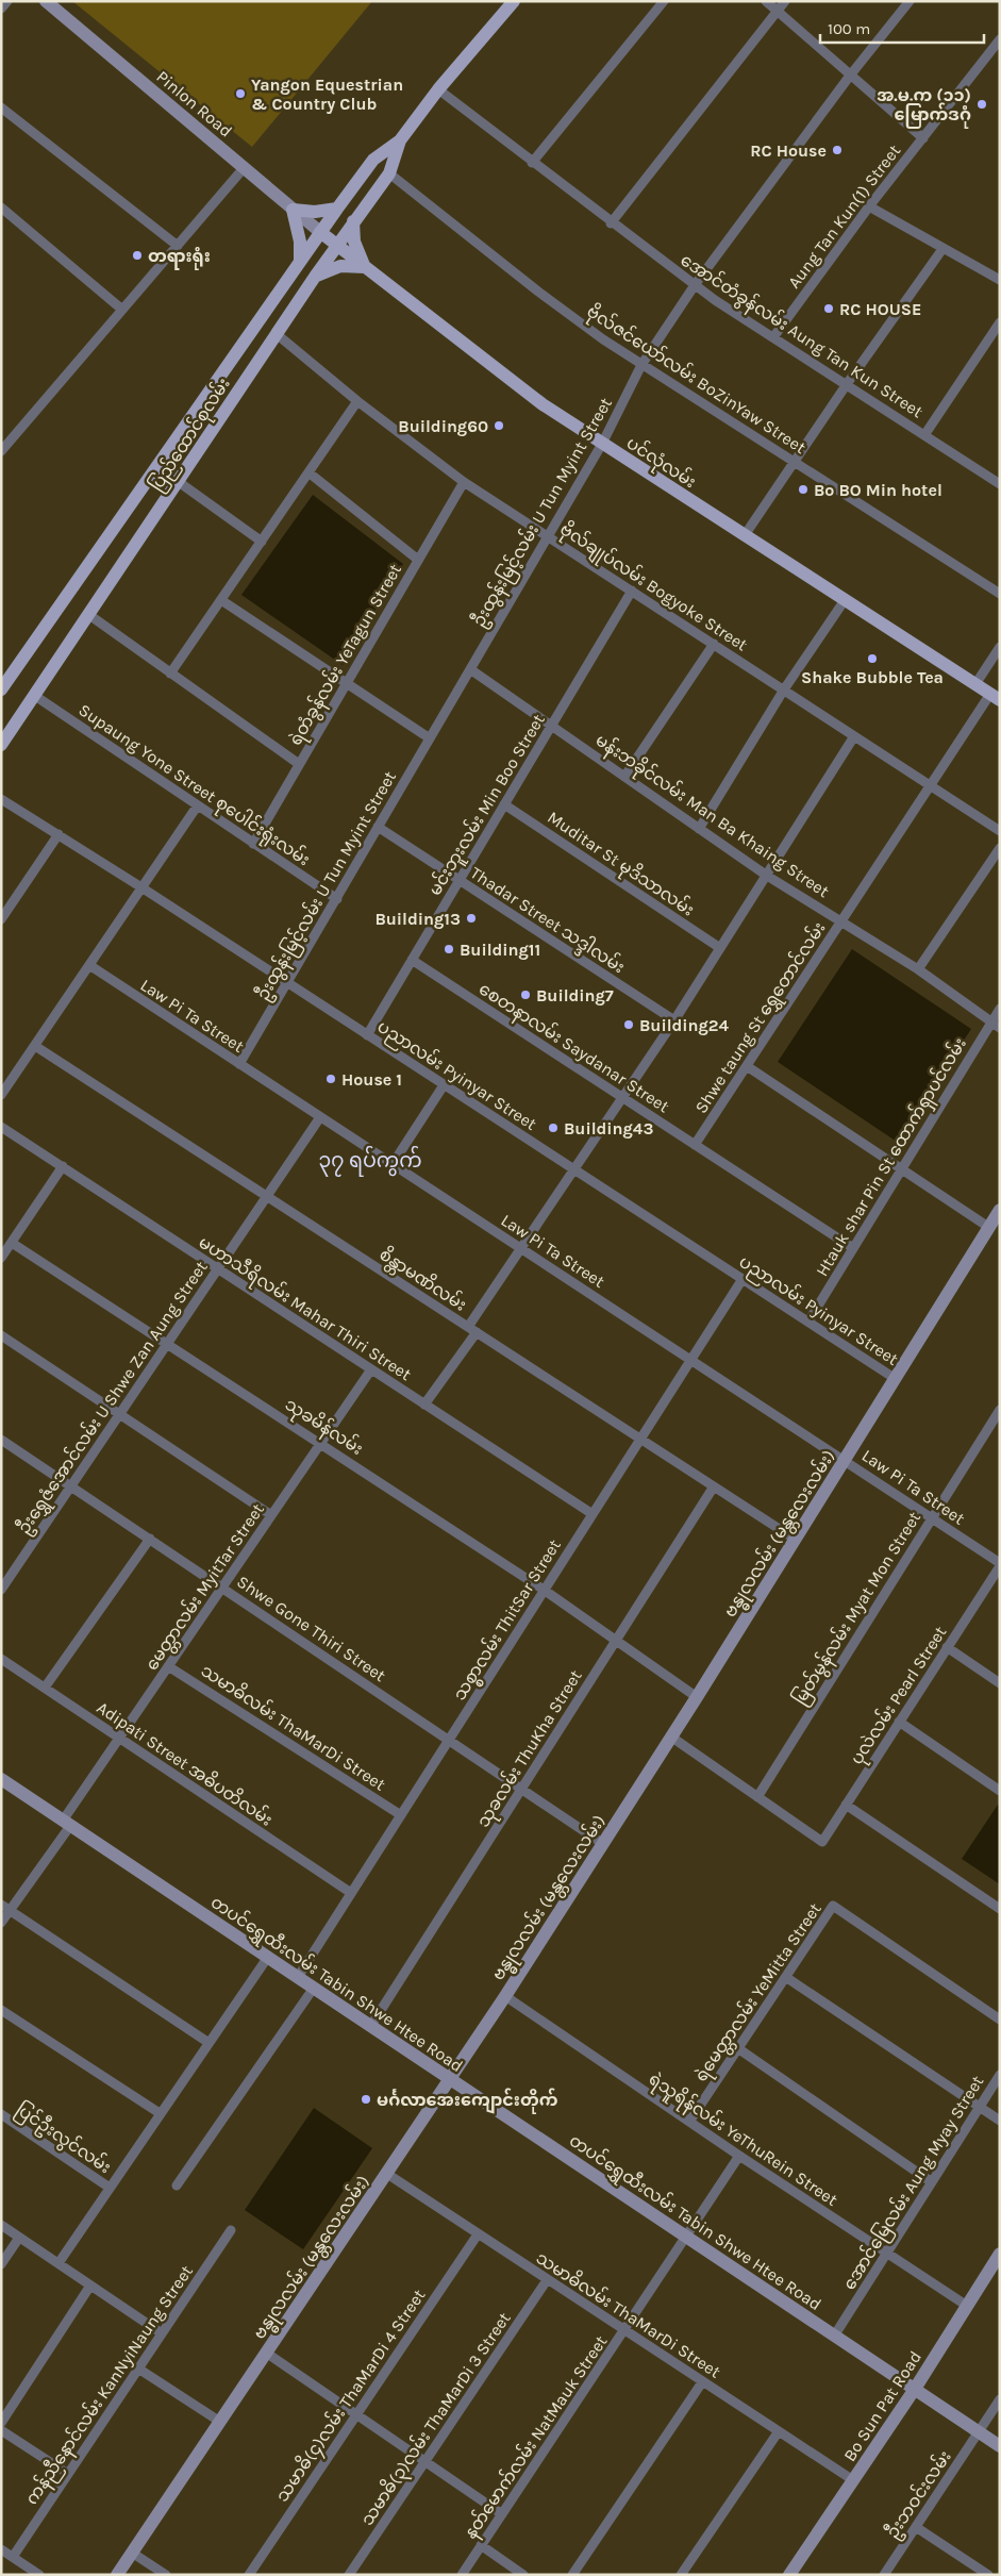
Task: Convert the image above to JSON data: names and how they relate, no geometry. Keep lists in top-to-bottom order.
{
  "streets": {
    "main road": ["ပြည်ထောင်စုလမ်း", "ပင်လုံလမ်း"],
    "street": [
      "Pinlon Road",
      "Aung Tan Kun(1) Street",
      "အောင်တံခွန်လမ်း Aung Tan Kun Street",
      "ဗိုလ်ဇင်ယော်လမ်း BoZinYaw Street",
      "ဦးထွန်းမြင့်လမ်း U Tun Myint Street",
      "ဗိုလ်ချုပ်လမ်း Bogyoke Street",
      "ရဲတံခွန်လမ်း YeTagun Street",
      "Supaung Yone Street စုပေါင်းရုံးလမ်း",
      "မင်းဘူးလမ်း Min Boo Street",
      "မန်းဘခိုင်လမ်း Man Ba Khaing Street",
      "Muditar St မုဒိသာလမ်း",
      "Thadar Street သဒ္ဒါလမ်း",
      "Law Pi Ta Street",
      "Shwe taung St ရွှေတောင်လမ်း",
      "စေတနာလမ်း Saydanar Street",
      "ပညာလမ်း Pyinyar Street",
      "Htauk shar Pin St ထောက်ရှာပင်လမ်း",
      "စိန္တာမဏိလမ်း",
      "မဟာသီရိလမ်း Mahar Thiri Street",
      "ဦးရွှေဇံအောင်လမ်း U Shwe Zan Aung Street",
      "သုခမိန်လမ်း",
      "ဗန္ဓုလလမ်း (မန္တလေးလမ်း)",
      "မေတ္တာလမ်း MyitTar Street",
      "မြတ်မွန်လမ်း Myat Mon Street",
      "သစ္စာလမ်း ThitSar Street",
      "Shwe Gone Thiri Street",
      "ပုလဲလမ်း Pearl Street",
      "သမာဓိလမ်း ThaMarDi Street",
      "သုခလမ်း ThuKha Street",
      "Adipati Street အဓိပတိလမ်း",
      "တပင်ရွှေထီးလမ်း Tabin Shwe Htee Road",
      "ရဲမေတ္တာလမ်း YeMitta Street",
      "ပြင်ဦးလွင်လမ်း",
      "ရဲသူရိန်လမ်း YeThuRein Street",
      "အောင်မြေလမ်း Aung Myay Street",
      "ကန်ညီနောင်လမ်း KanNyiNaung Street",
      "သမာဓိ(၄)လမ်း ThaMarDi 4 Street",
      "Bo Sun Pat Road",
      "သမာဓိ(၃)လမ်း ThaMarDi 3 Street",
      "နတ်မောက်လမ်း NatMauk Street",
      "ဦးဘဝင်းလမ်း"
    ]
  },
  "crossings": [
    ["Pinlon Road", "ပြည်ထောင်စုလမ်း"],
    ["Pinlon Road", "ပင်လုံလမ်း"],
    ["Aung Tan Kun(1) Street", "အောင်တံခွန်လမ်း Aung Tan Kun Street"],
    ["အောင်တံခွန်လမ်း Aung Tan Kun Street", "ပြည်ထောင်စုလမ်း"],
    ["အောင်တံခွန်လမ်း Aung Tan Kun Street", "ဦးထွန်းမြင့်လမ်း U Tun Myint Street"],
    ["ဗိုလ်ဇင်ယော်လမ်း BoZinYaw Street", "ပြည်ထောင်စုလမ်း"],
    ["ဗိုလ်ဇင်ယော်လမ်း BoZinYaw Street", "ဦးထွန်းမြင့်လမ်း U Tun Myint Street"],
    ["ပြည်ထောင်စုလမ်း", "ပင်လုံလမ်း"],
    ["ပြည်ထောင်စုလမ်း", "ဗိုလ်ချုပ်လမ်း Bogyoke Street"],
    ["ပြည်ထောင်စုလမ်း", "Supaung Yone Street စုပေါင်းရုံးလမ်း"],
    ["ပင်လုံလမ်း", "ဦးထွန်းမြင့်လမ်း U Tun Myint Street"],
    ["ပင်လုံလမ်း", "Shwe taung St ရွှေတောင်လမ်း"],
    ["ဦးထွန်းမြင့်လမ်း U Tun Myint Street", "ဗိုလ်ချုပ်လမ်း Bogyoke Street"],
    ["ဦးထွန်းမြင့်လမ်း U Tun Myint Street", "Supaung Yone Street စုပေါင်းရုံးလမ်း"],
    ["ဦးထွန်းမြင့်လမ်း U Tun Myint Street", "မန်းဘခိုင်လမ်း Man Ba Khaing Street"],
    ["ဦးထွန်းမြင့်လမ်း U Tun Myint Street", "Thadar Street သဒ္ဒါလမ်း"],
    ["ဦးထွန်းမြင့်လမ်း U Tun Myint Street", "Law Pi Ta Street"],
    ["ဦးထွန်းမြင့်လမ်း U Tun Myint Street", "ပညာလမ်း Pyinyar Street"],
    ["ဗိုလ်ချုပ်လမ်း Bogyoke Street", "ရဲတံခွန်လမ်း YeTagun Street"],
    ["ဗိုလ်ချုပ်လမ်း Bogyoke Street", "မင်းဘူးလမ်း Min Boo Street"],
    ["ဗိုလ်ချုပ်လမ်း Bogyoke Street", "Shwe taung St ရွှေတောင်လမ်း"],
    ["ရဲတံခွန်လမ်း YeTagun Street", "Supaung Yone Street စုပေါင်းရုံးလမ်း"],
    ["မင်းဘူးလမ်း Min Boo Street", "မန်းဘခိုင်လမ်း Man Ba Khaing Street"],
    ["မင်းဘူးလမ်း Min Boo Street", "Muditar St မုဒိသာလမ်း"],
    ["မင်းဘူးလမ်း Min Boo Street", "Thadar Street သဒ္ဒါလမ်း"],
    ["မင်းဘူးလမ်း Min Boo Street", "စေတနာလမ်း Saydanar Street"],
    ["မင်းဘူးလမ်း Min Boo Street", "ပညာလမ်း Pyinyar Street"],
    ["မန်းဘခိုင်လမ်း Man Ba Khaing Street", "Shwe taung St ရွှေတောင်လမ်း"],
    ["မန်းဘခိုင်လမ်း Man Ba Khaing Street", "Htauk shar Pin St ထောက်ရှာပင်လမ်း"],
    ["Law Pi Ta Street", "ဦးရွှေဇံအောင်လမ်း U Shwe Zan Aung Street"],
    ["Law Pi Ta Street", "ဗန္ဓုလလမ်း (မန္တလေးလမ်း)"],
    ["Law Pi Ta Street", "မြတ်မွန်လမ်း Myat Mon Street"],
    ["Law Pi Ta Street", "သစ္စာလမ်း ThitSar Street"],
    ["Law Pi Ta Street", "ပုလဲလမ်း Pearl Street"],
    ["Shwe taung St ရွှေတောင်လမ်း", "စေတနာလမ်း Saydanar Street"],
    ["စေတနာလမ်း Saydanar Street", "Htauk shar Pin St ထောက်ရှာပင်လမ်း"],
    ["ပညာလမ်း Pyinyar Street", "Htauk shar Pin St ထောက်ရှာပင်လမ်း"],
    ["ပညာလမ်း Pyinyar Street", "ဗန္ဓုလလမ်း (မန္တလေးလမ်း)"],
    ["ပညာလမ်း Pyinyar Street", "သစ္စာလမ်း ThitSar Street"],
    ["စိန္တာမဏိလမ်း", "ဦးရွှေဇံအောင်လမ်း U Shwe Zan Aung Street"],
    ["စိန္တာမဏိလမ်း", "ဗန္ဓုလလမ်း (မန္တလေးလမ်း)"],
    ["စိန္တာမဏိလမ်း", "သစ္စာလမ်း ThitSar Street"],
    ["စိန္တာမဏိလမ်း", "သုခလမ်း ThuKha Street"],
    ["မဟာသီရိလမ်း Mahar Thiri Street", "ဦးရွှေဇံအောင်လမ်း U Shwe Zan Aung Street"],
    ["မဟာသီရိလမ်း Mahar Thiri Street", "မေတ္တာလမ်း MyitTar Street"],
    ["မဟာသီရိလမ်း Mahar Thiri Street", "သစ္စာလမ်း ThitSar Street"],
    ["ဦးရွှေဇံအောင်လမ်း U Shwe Zan Aung Street", "သုခမိန်လမ်း"],
    ["ဦးရွှေဇံအောင်လမ်း U Shwe Zan Aung Street", "Shwe Gone Thiri Street"],
    ["သုခမိန်လမ်း", "ဗန္ဓုလလမ်း (မန္တလေးလမ်း)"],
    ["သုခမိန်လမ်း", "မေတ္တာလမ်း MyitTar Street"],
    ["သုခမိန်လမ်း", "သစ္စာလမ်း ThitSar Street"],
    ["သုခမိန်လမ်း", "သုခလမ်း ThuKha Street"],
    ["ဗန္ဓုလလမ်း (မန္တလေးလမ်း)", "Shwe Gone Thiri Street"],
    ["ဗန္ဓုလလမ်း (မန္တလေးလမ်း)", "သမာဓိလမ်း ThaMarDi Street"],
    ["ဗန္ဓုလလမ်း (မန္တလေးလမ်း)", "တပင်ရွှေထီးလမ်း Tabin Shwe Htee Road"],
    ["ဗန္ဓုလလမ်း (မန္တလေးလမ်း)", "ရဲသူရိန်လမ်း YeThuRein Street"],
    ["မေတ္တာလမ်း MyitTar Street", "Shwe Gone Thiri Street"],
    ["မေတ္တာလမ်း MyitTar Street", "သမာဓိလမ်း ThaMarDi Street"],
    ["မေတ္တာလမ်း MyitTar Street", "Adipati Street အဓိပတိလမ်း"],
    ["မေတ္တာလမ်း MyitTar Street", "တပင်ရွှေထီးလမ်း Tabin Shwe Htee Road"],
    ["မြတ်မွန်လမ်း Myat Mon Street", "ပုလဲလမ်း Pearl Street"],
    ["သစ္စာလမ်း ThitSar Street", "Shwe Gone Thiri Street"],
    ["သစ္စာလမ်း ThitSar Street", "သမာဓိလမ်း ThaMarDi Street"],
    ["သစ္စာလမ်း ThitSar Street", "Adipati Street အဓိပတိလမ်း"],
    ["သစ္စာလမ်း ThitSar Street", "တပင်ရွှေထီးလမ်း Tabin Shwe Htee Road"],
    ["Shwe Gone Thiri Street", "သုခလမ်း ThuKha Street"],
    ["သမာဓိလမ်း ThaMarDi Street", "သမာဓိ(၄)လမ်း ThaMarDi 4 Street"],
    ["သမာဓိလမ်း ThaMarDi Street", "Bo Sun Pat Road"],
    ["သမာဓိလမ်း ThaMarDi Street", "သမာဓိ(၃)လမ်း ThaMarDi 3 Street"],
    ["သမာဓိလမ်း ThaMarDi Street", "နတ်မောက်လမ်း NatMauk Street"],
    ["သုခလမ်း ThuKha Street", "တပင်ရွှေထီးလမ်း Tabin Shwe Htee Road"],
    ["တပင်ရွှေထီးလမ်း Tabin Shwe Htee Road", "အောင်မြေလမ်း Aung Myay Street"],
    ["တပင်ရွှေထီးလမ်း Tabin Shwe Htee Road", "Bo Sun Pat Road"],
    ["တပင်ရွှေထီးလမ်း Tabin Shwe Htee Road", "နတ်မောက်လမ်း NatMauk Street"],
    ["တပင်ရွှေထီးလမ်း Tabin Shwe Htee Road", "ဦးဘဝင်းလမ်း"],
    ["ရဲမေတ္တာလမ်း YeMitta Street", "ရဲသူရိန်လမ်း YeThuRein Street"],
    ["ရဲသူရိန်လမ်း YeThuRein Street", "အောင်မြေလမ်း Aung Myay Street"],
    ["ရဲသူရိန်လမ်း YeThuRein Street", "Bo Sun Pat Road"],
    ["ရဲသူရိန်လမ်း YeThuRein Street", "နတ်မောက်လမ်း NatMauk Street"]
  ],
  "districts": ["၃၇ ရပ်ကွက်"],
  "places": [
    "Yangon Equestrian & Country Club",
    "အ.မ.က (၁၁) မြောက်ဒဂုံ",
    "RC House",
    "တရားရုံး",
    "RC HOUSE",
    "Building60",
    "Bo BO Min hotel",
    "Shake Bubble Tea",
    "Building13",
    "Building11",
    "Building7",
    "Building24",
    "House 1",
    "Building43",
    "မင်္ဂလာအေးကျောင်းတိုက်"
  ],
  "scale_bar": "100 m"
}
